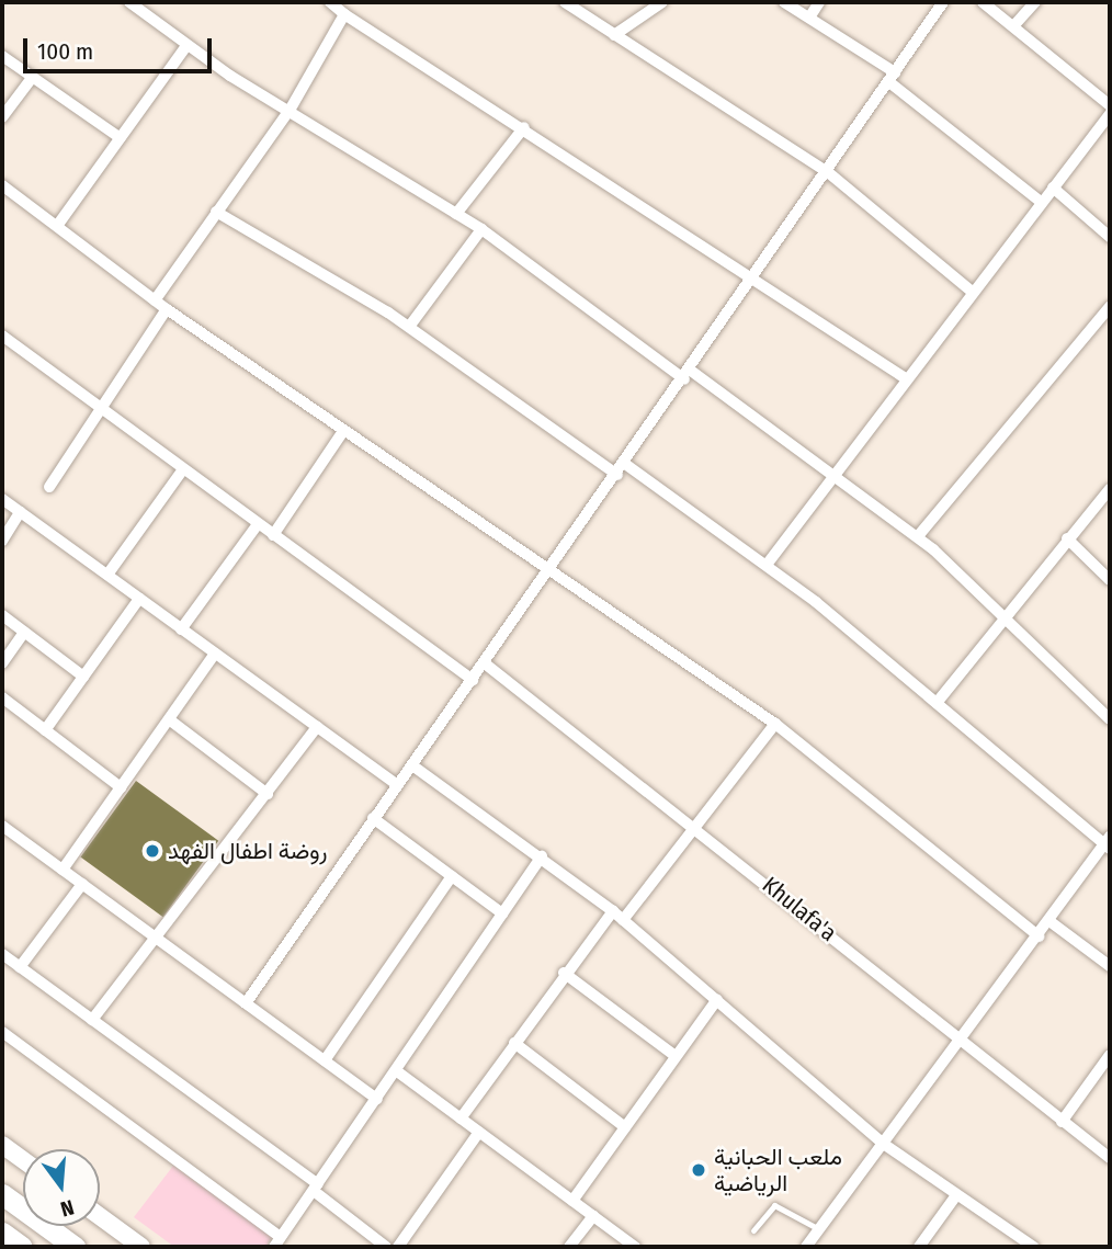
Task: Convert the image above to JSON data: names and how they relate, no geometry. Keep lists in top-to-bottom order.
{
  "streets": {
    "street": ["Khulafa'a"]
  },
  "places": ["روضة اطفال الفهد", "ملعب الحبانية الرياضية"],
  "scale_bar": "100 m",
  "north": "bottom"
}
